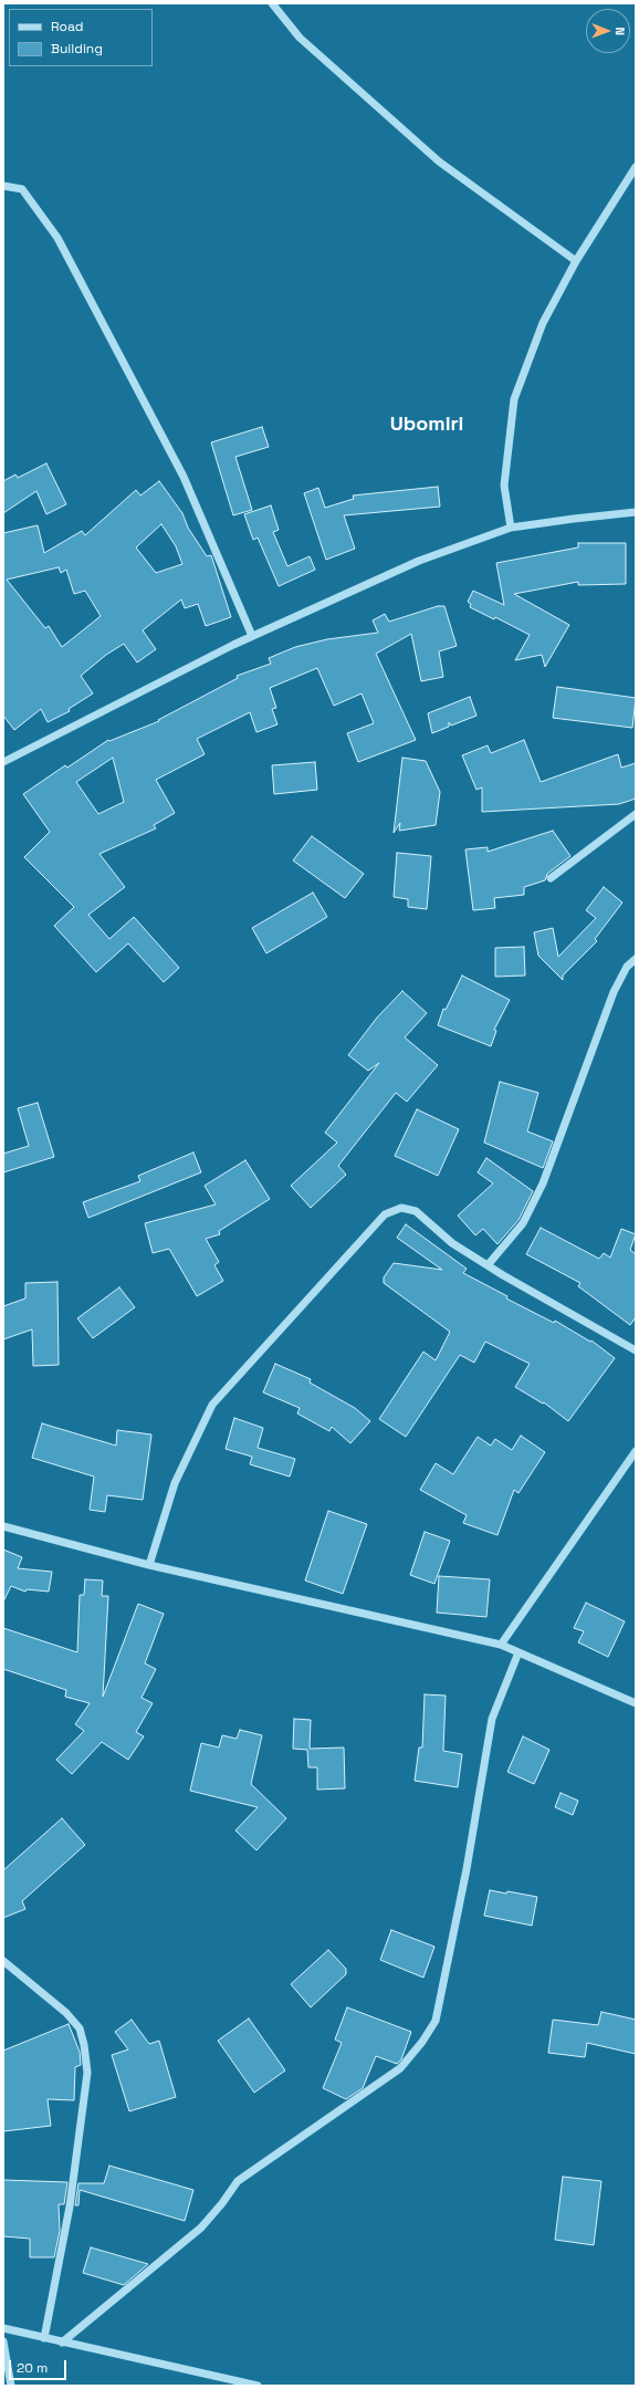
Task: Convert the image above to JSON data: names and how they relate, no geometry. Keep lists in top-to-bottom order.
{
  "districts": ["Ubomiri"],
  "legend": ["Road", "Building"],
  "scale_bar": "20 m",
  "north": "right"
}
